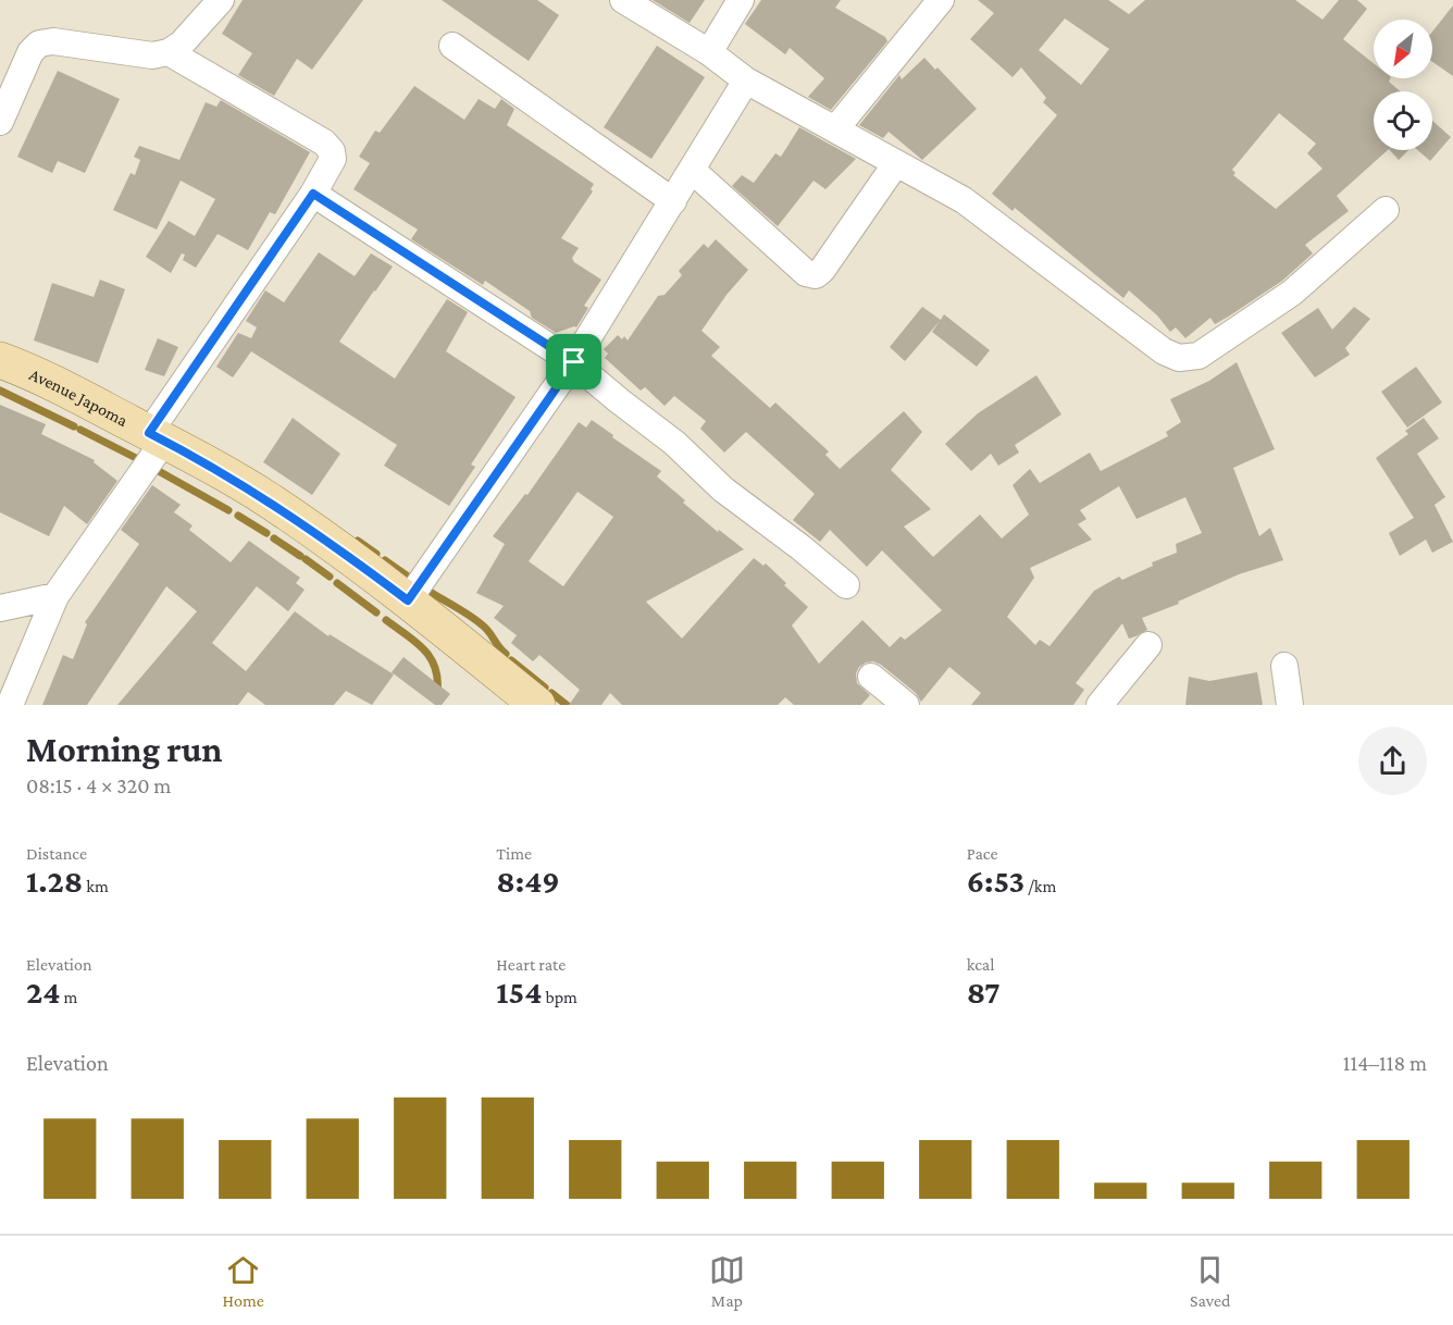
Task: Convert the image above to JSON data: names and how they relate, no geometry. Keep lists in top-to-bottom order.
{
  "streets": {
    "main road": ["Avenue Japoma"]
  },
  "north": "bottom left",
  "page": {
    "heading": ["Morning run", "08:15 · 4 × 320 m"],
    "stats": [
      ["Distance", "1.28 km"],
      ["Time", "8:49"],
      ["Pace", "6:53 /km"],
      ["Elevation", "24 m"],
      ["Heart rate", "154 bpm"],
      ["kcal", "87"]
    ],
    "chart": ["Elevation", "114–118 m"],
    "tabs": ["Home", "Map", "Saved"]
  }
}
